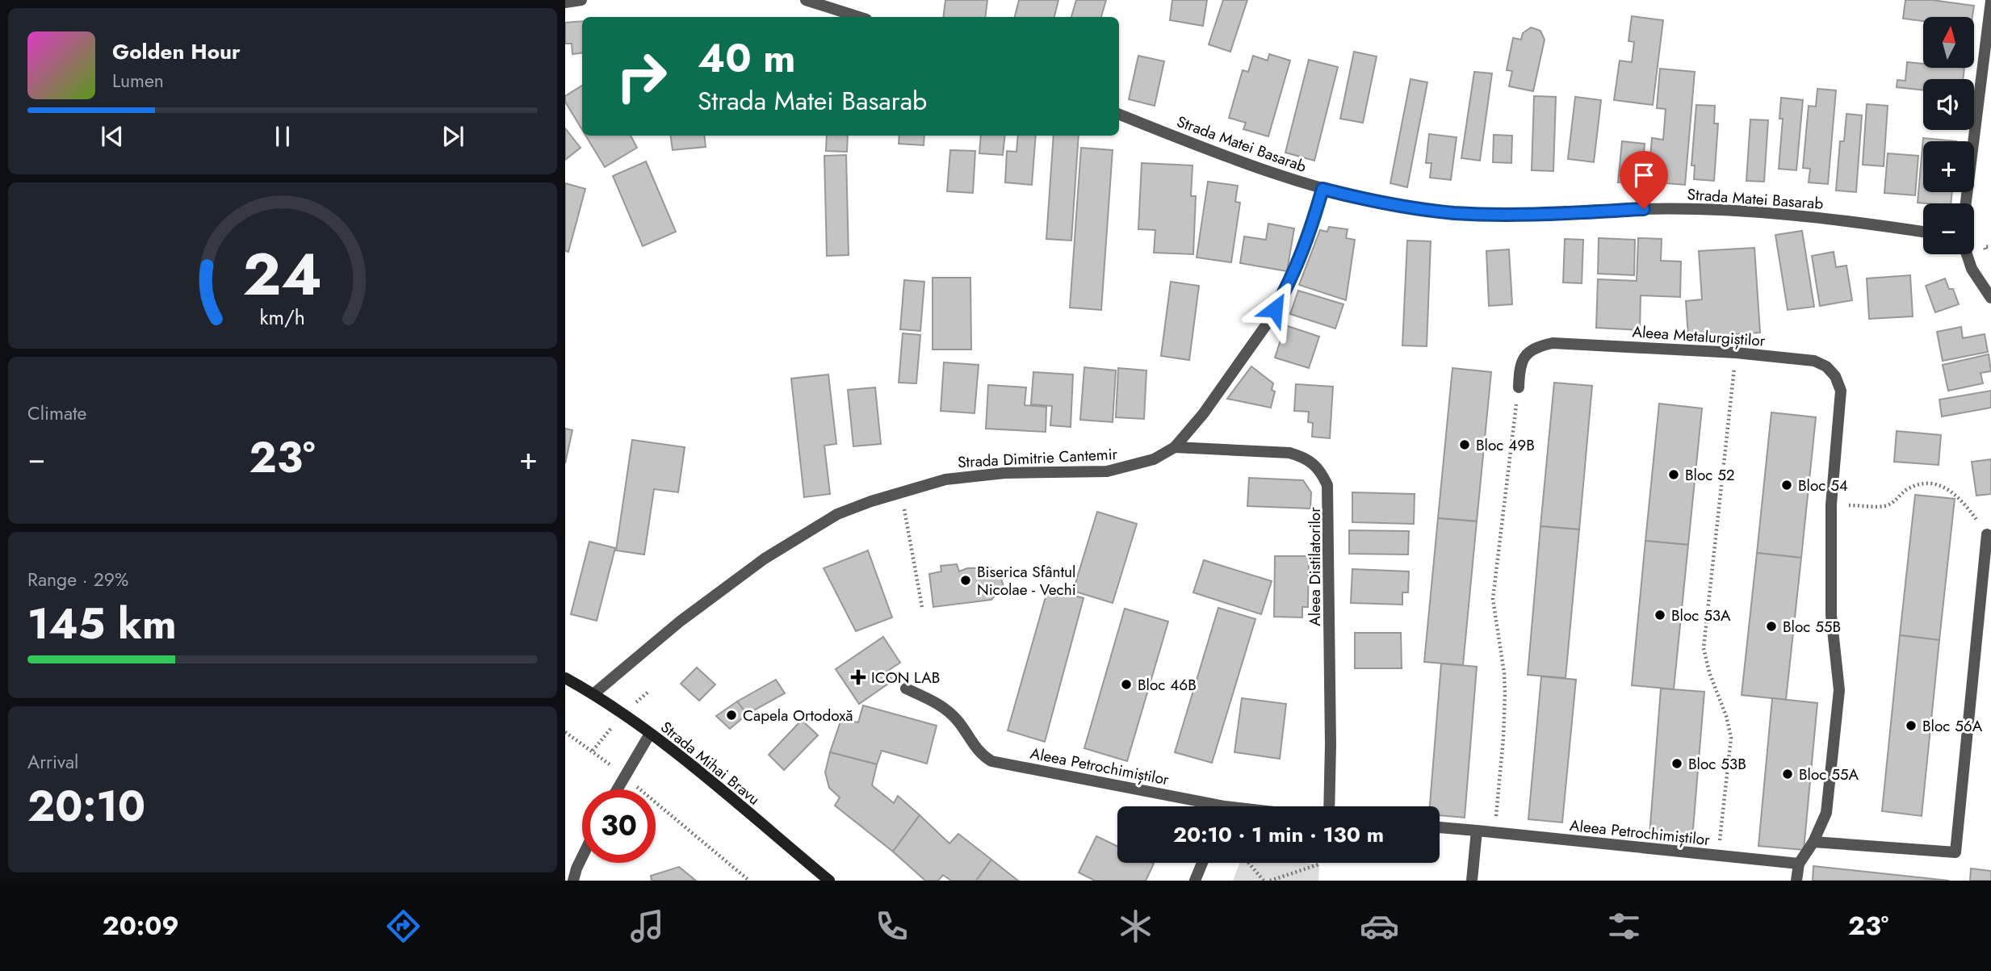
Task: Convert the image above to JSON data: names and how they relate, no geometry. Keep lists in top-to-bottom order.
{
  "streets": {
    "main road": ["Strada Mihai Bravu"],
    "street": [
      "Strada Matei Basarab",
      "Aleea Metalurgiștilor",
      "Strada Dimitrie Cantemir",
      "Aleea Distilatorilor",
      "Aleea Petrochimiștilor"
    ]
  },
  "crossings": [
    ["Strada Matei Basarab", "Strada Dimitrie Cantemir"],
    ["Aleea Metalurgiștilor", "Aleea Petrochimiștilor"],
    ["Strada Dimitrie Cantemir", "Aleea Distilatorilor"],
    ["Strada Dimitrie Cantemir", "Strada Mihai Bravu"]
  ],
  "places": {
    "other": [
      "Bloc 49B",
      "Bloc 52",
      "Bloc 54",
      "Biserica Sfântul Nicolae - Vechi",
      "Bloc 53A",
      "Bloc 55B",
      "Bloc 46B",
      "Capela Ortodoxă",
      "Bloc 56A",
      "Bloc 53B",
      "Bloc 55A"
    ],
    "health": ["ICON LAB"]
  },
  "north": "top",
  "page": {
    "map_buttons": ["+", "−"],
    "turn": ["40 m", "Strada Matei Basarab"],
    "song": ["Golden Hour", "Lumen"],
    "tile": [
      "Climate",
      ["Range · 29%", "145 km"],
      ["Arrival", "20:10"]
    ],
    "heat": ["−", "23°", "+"],
    "limit": "30",
    "trip": "20:10 · 1 min · 130 m",
    "tabs": ["20:09", "23°"],
    "gauge": ["24", "km/h"]
  }
}
